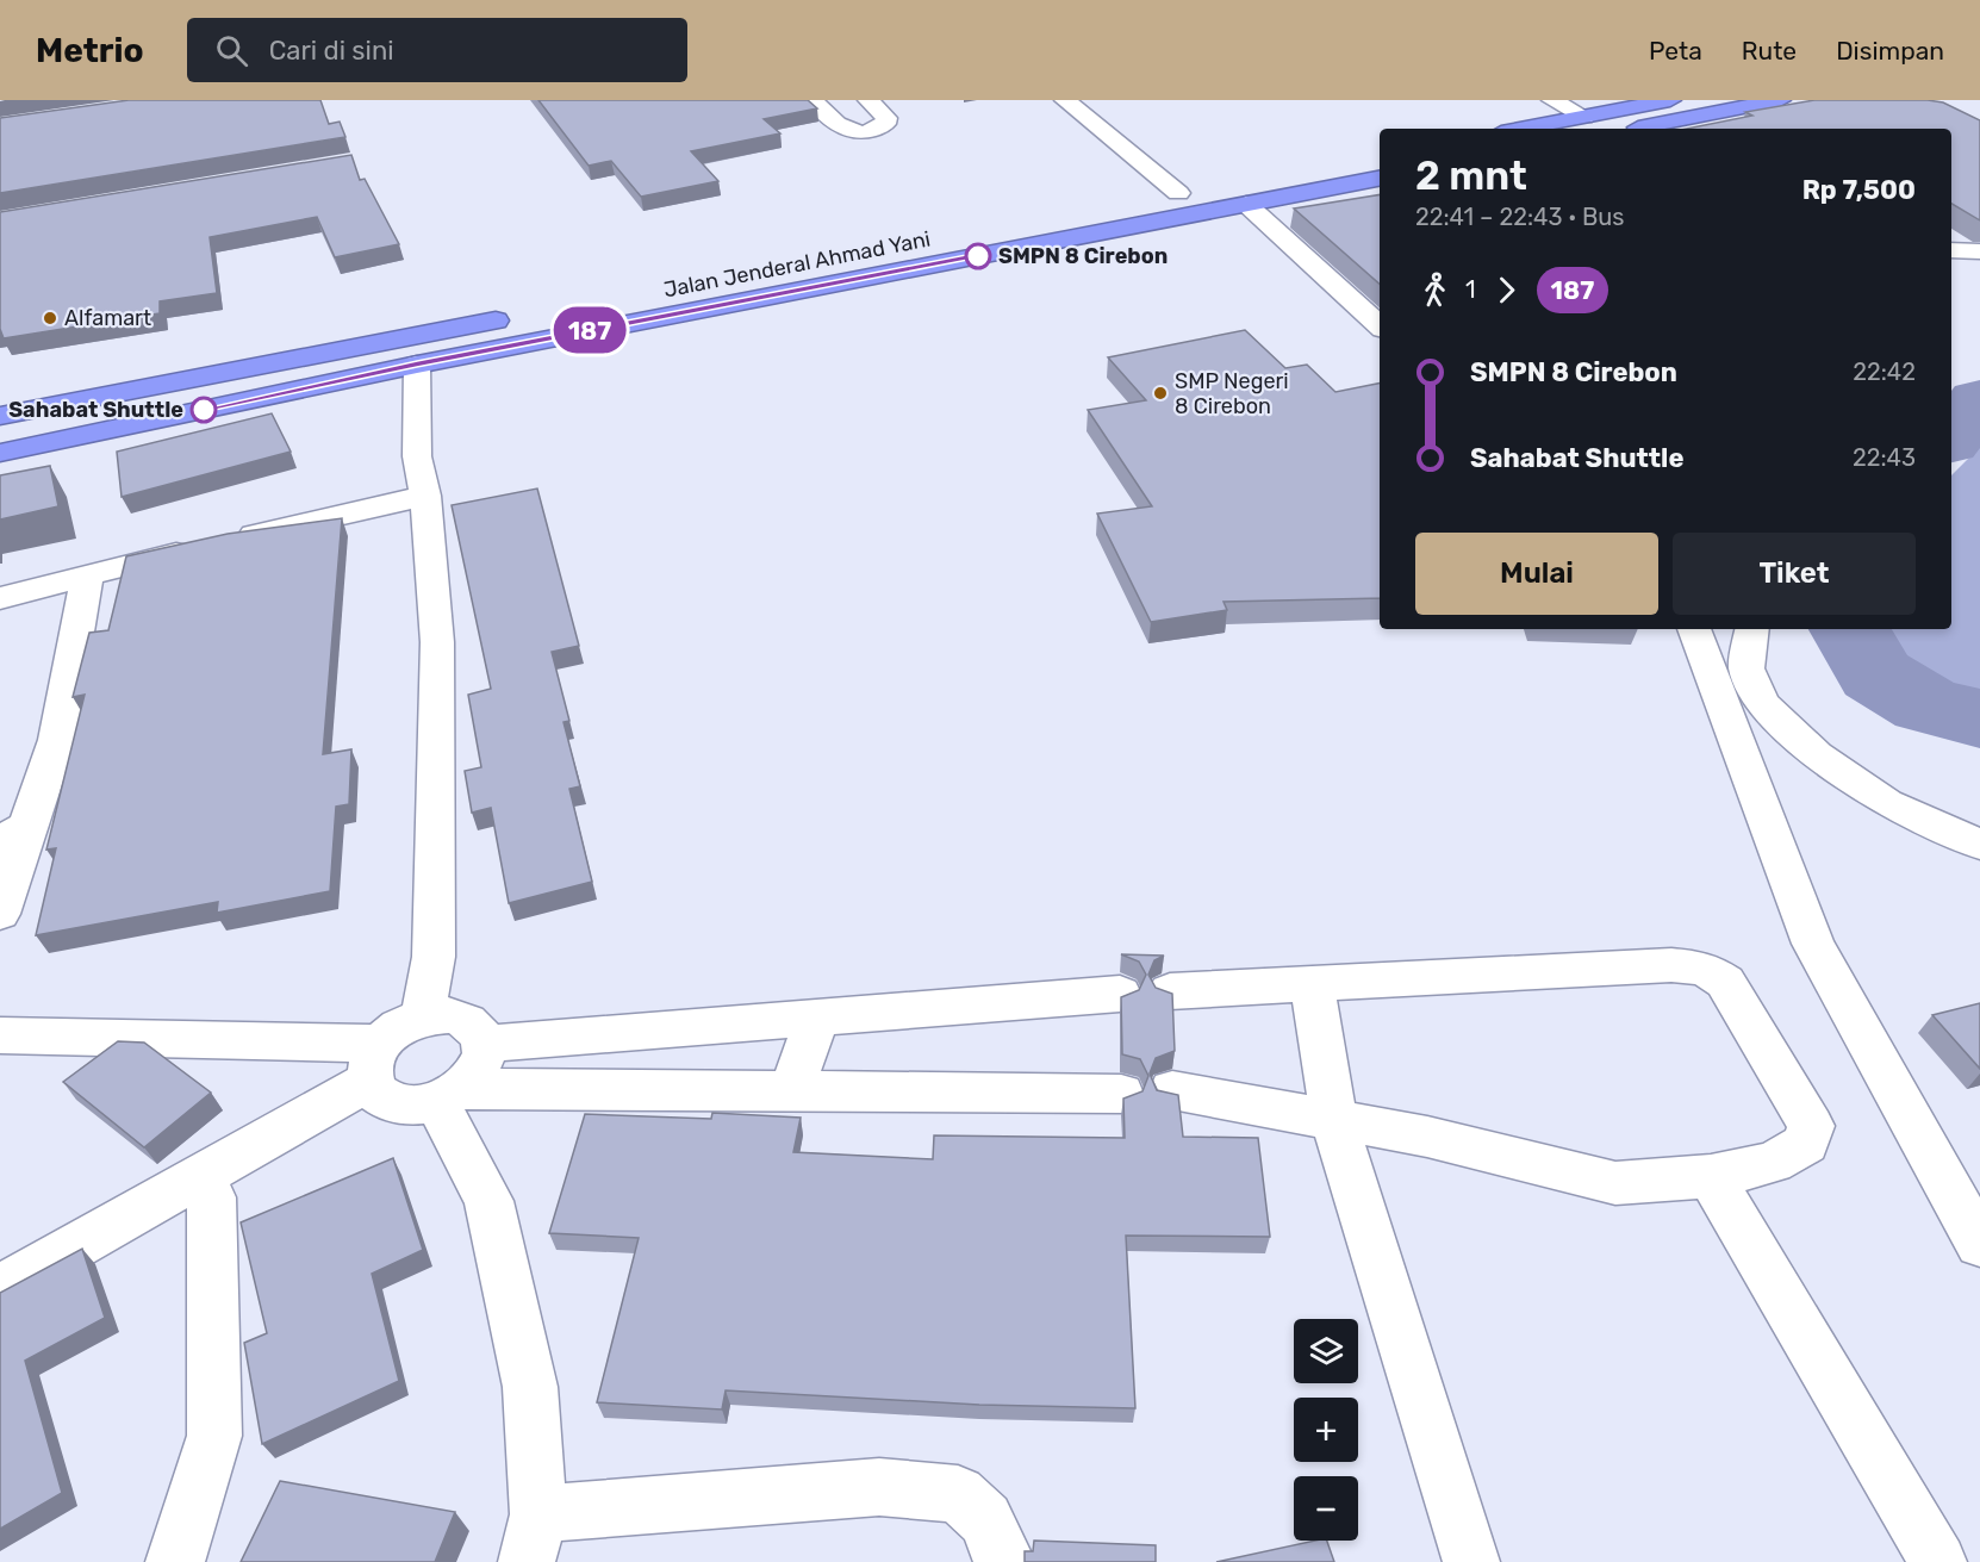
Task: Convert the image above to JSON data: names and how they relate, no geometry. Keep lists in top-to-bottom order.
{
  "streets": {
    "highway": ["Jalan Jenderal Ahmad Yani"]
  },
  "places": [
    "SMPN 8 Cirebon",
    "Alfamart",
    "SMP Negeri 8 Cirebon",
    "Sahabat Shuttle"
  ],
  "lines": ["bus line 187"],
  "page": {
    "header": "Metrio",
    "search": "Cari di sini",
    "nav": ["Peta", "Rute", "Disimpan"],
    "on_map": "187",
    "heading": ["2 mnt", "22:41 – 22:43 · Bus", "Rp 7,500"],
    "legs": ["1", "187"],
    "list": [
      {
        "name": "SMPN 8 Cirebon",
        "value": "22:42"
      },
      {
        "name": "Sahabat Shuttle",
        "value": "22:43"
      }
    ],
    "buttons": ["Mulai", "Tiket"],
    "map_buttons": ["+", "−"]
  }
}
